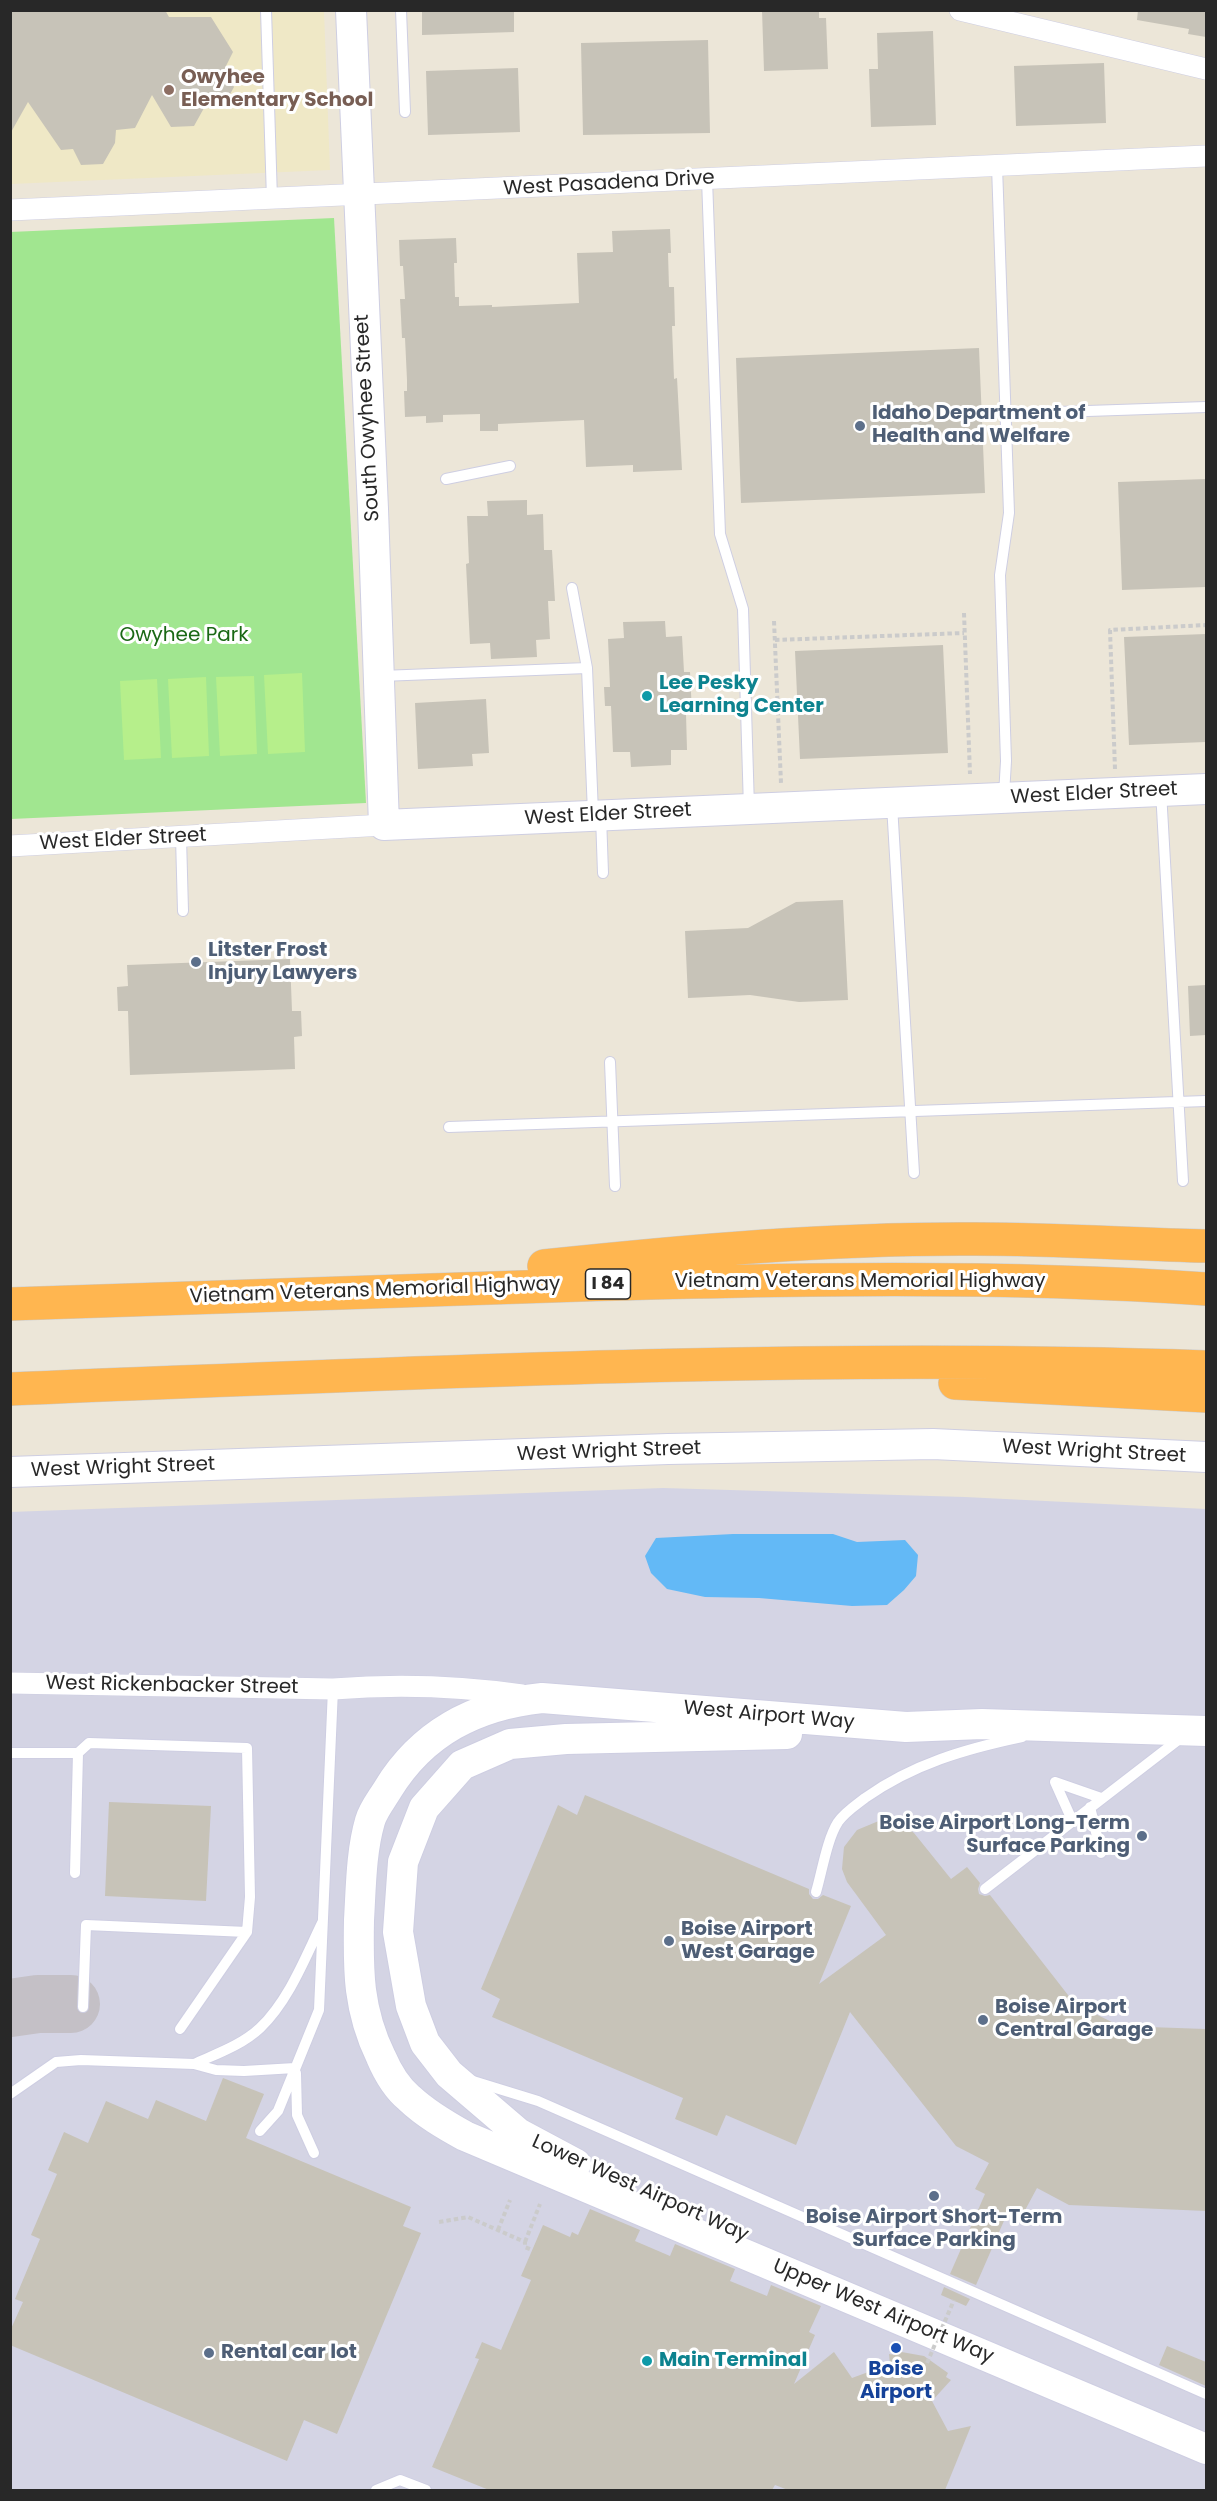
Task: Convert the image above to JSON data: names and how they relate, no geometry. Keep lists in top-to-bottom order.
{
  "streets": {
    "highway": ["Vietnam Veterans Memorial Highway", "I 84"],
    "main road": [
      "South Owyhee Street",
      "West Elder Street",
      "West Wright Street",
      "West Airport Way",
      "Lower West Airport Way",
      "Upper West Airport Way"
    ],
    "street": ["West Pasadena Drive", "West Rickenbacker Street"]
  },
  "crossings": [
    ["West Pasadena Drive", "South Owyhee Street"],
    ["South Owyhee Street", "West Elder Street"],
    ["West Rickenbacker Street", "West Airport Way"],
    ["West Airport Way", "Lower West Airport Way"],
    ["West Airport Way", "Upper West Airport Way"]
  ],
  "parks": ["Owyhee Park"],
  "places": [
    "Owyhee Elementary School",
    "Idaho Department of Health and Welfare",
    "Lee Pesky Learning Center",
    "Litster Frost Injury Lawyers",
    "Boise Airport Long-Term Surface Parking",
    "Boise Airport West Garage",
    "Boise Airport Central Garage",
    "Boise Airport Short-Term Surface Parking",
    "Boise Airport",
    "Rental car lot",
    "Main Terminal"
  ]
}
